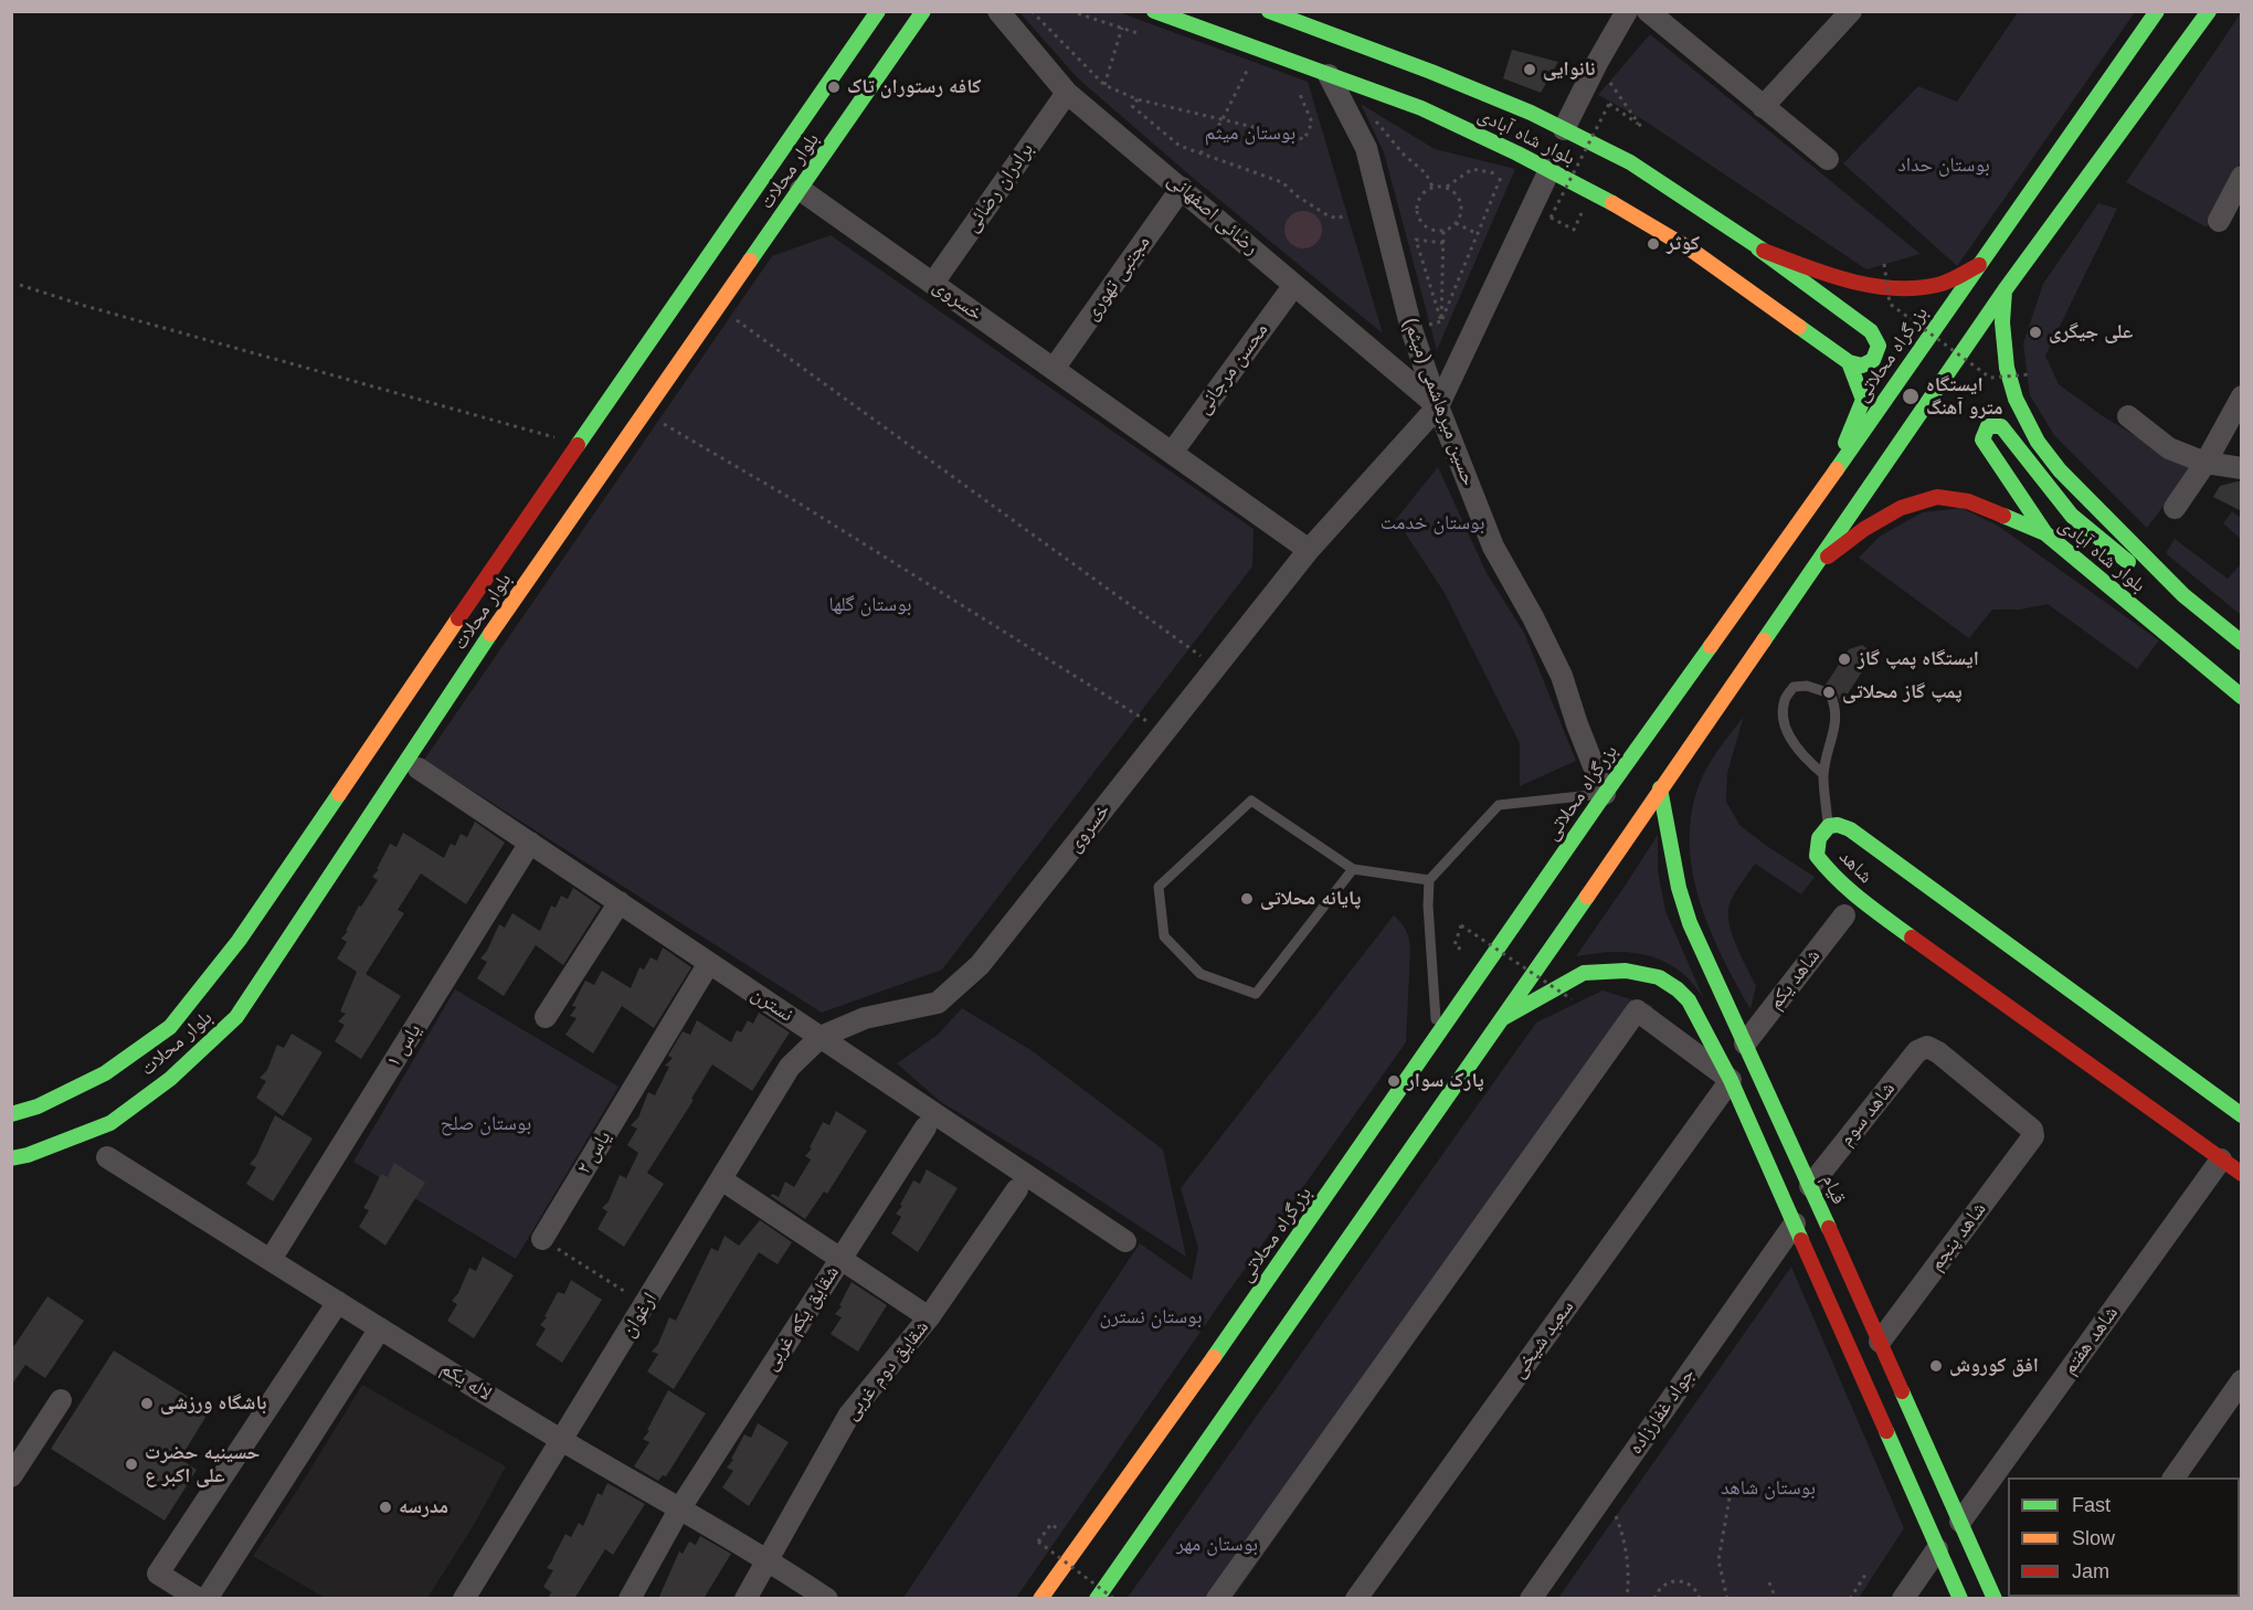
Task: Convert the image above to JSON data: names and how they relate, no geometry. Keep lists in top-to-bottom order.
{
  "streets": {
    "main road": [
      "بلوار شاه آبادی",
      "بلوار محلات",
      "بزرگراه محلاتی",
      "شاهد",
      "قیام"
    ],
    "street": [
      "برادران رضائی",
      "رضائی اصفهانی",
      "مجتبی تهوری",
      "خسروی",
      "محسن مرجانی",
      "حسین میرهاشمی (میثم)",
      "شاهد یکم",
      "نسترن",
      "یاس ۱",
      "شاهد سوم",
      "یاس ۲",
      "شاهد پنجم",
      "ارغوان",
      "شقایق یکم غربی",
      "سعید شیخی",
      "شاهد هفتم",
      "شقایق دوم غربی",
      "لاله یکم",
      "جواد غفارزاده"
    ]
  },
  "crossings": [
    ["بلوار شاه آبادی", "خسروی"],
    ["بلوار شاه آبادی", "بزرگراه محلاتی"],
    ["بلوار شاه آبادی", "حسین میرهاشمی (میثم)"],
    ["بلوار محلات", "خسروی"],
    ["برادران رضائی", "رضائی اصفهانی"],
    ["برادران رضائی", "خسروی"],
    ["رضائی اصفهانی", "مجتبی تهوری"],
    ["رضائی اصفهانی", "خسروی"],
    ["رضائی اصفهانی", "محسن مرجانی"],
    ["رضائی اصفهانی", "حسین میرهاشمی (میثم)"],
    ["مجتبی تهوری", "خسروی"],
    ["خسروی", "محسن مرجانی"],
    ["خسروی", "حسین میرهاشمی (میثم)"],
    ["خسروی", "نسترن"],
    ["خسروی", "ارغوان"],
    ["بزرگراه محلاتی", "حسین میرهاشمی (میثم)"],
    ["شاهد", "شاهد هفتم"],
    ["شاهد یکم", "قیام"],
    ["نسترن", "یاس ۱"],
    ["نسترن", "یاس ۲"],
    ["نسترن", "ارغوان"],
    ["شاهد سوم", "قیام"],
    ["شاهد سوم", "شاهد پنجم"],
    ["قیام", "شاهد پنجم"],
    ["قیام", "شاهد هفتم"],
    ["ارغوان", "لاله یکم"],
    ["شقایق یکم غربی", "لاله یکم"],
    ["شقایق دوم غربی", "لاله یکم"]
  ],
  "parks": [
    "بوستان میثم",
    "بوستان حداد",
    "بوستان خدمت",
    "بوستان گلها",
    "بوستان صلح",
    "بوستان نسترن",
    "بوستان شاهد",
    "بوستان مهر"
  ],
  "places": [
    "نانوایی",
    "کافه رستوران تاک",
    "کوثر",
    "علی جیگری",
    "ایستگاه مترو آهنگ",
    "ایستگاه پمپ گاز",
    "پمپ گاز محلاتی",
    "پایانه محلاتی",
    "پارک سوار",
    "افق کوروش",
    "باشگاه ورزشی",
    "حسینیه حضرت علی اکبر ع",
    "مدرسه"
  ],
  "legend": ["Fast", "Slow", "Jam"]
}
